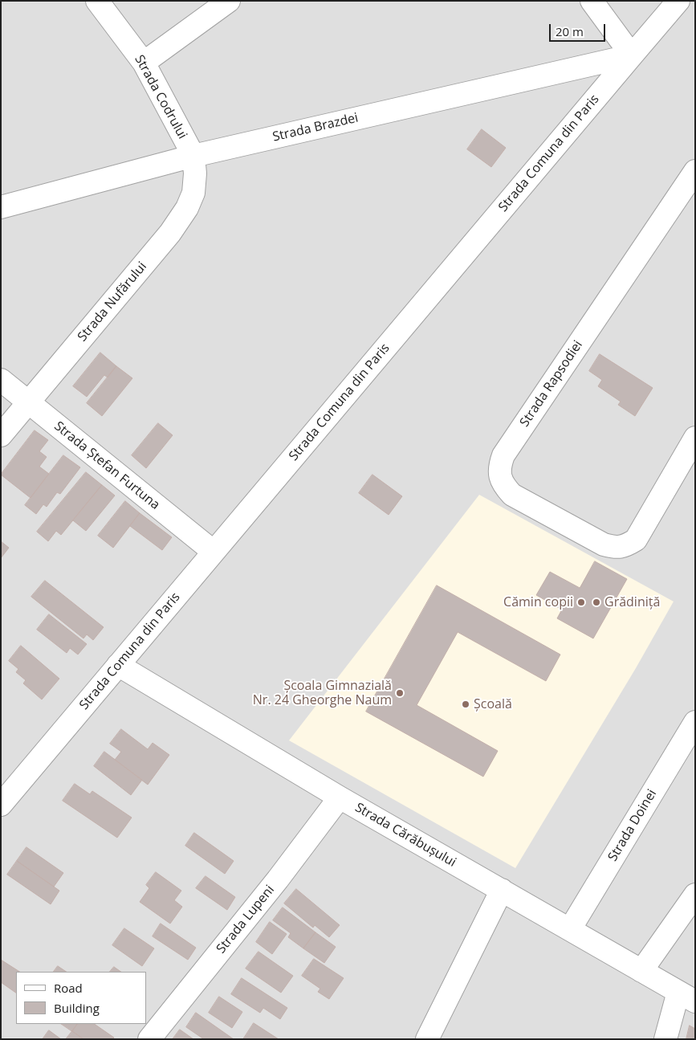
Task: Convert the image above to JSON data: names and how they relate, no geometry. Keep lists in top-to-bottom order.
{
  "streets": {
    "street": [
      "Strada Codrului",
      "Strada Brazdei",
      "Strada Comuna din Paris",
      "Strada Nufărului",
      "Strada Rapsodiei",
      "Strada Ștefan Furtuna",
      "Strada Doinei",
      "Strada Cărăbușului",
      "Strada Lupeni"
    ]
  },
  "crossings": [
    ["Strada Codrului", "Strada Brazdei"],
    ["Strada Codrului", "Strada Nufărului"],
    ["Strada Brazdei", "Strada Comuna din Paris"],
    ["Strada Brazdei", "Strada Nufărului"],
    ["Strada Comuna din Paris", "Strada Ștefan Furtuna"],
    ["Strada Comuna din Paris", "Strada Cărăbușului"],
    ["Strada Nufărului", "Strada Ștefan Furtuna"],
    ["Strada Doinei", "Strada Cărăbușului"],
    ["Strada Cărăbușului", "Strada Lupeni"]
  ],
  "places": [
    "Cămin copii",
    "Grădiniță",
    "Școala Gimnazială Nr. 24 Gheorghe Naum",
    "Școală"
  ],
  "legend": ["Road", "Building"],
  "scale_bar": "20 m"
}
